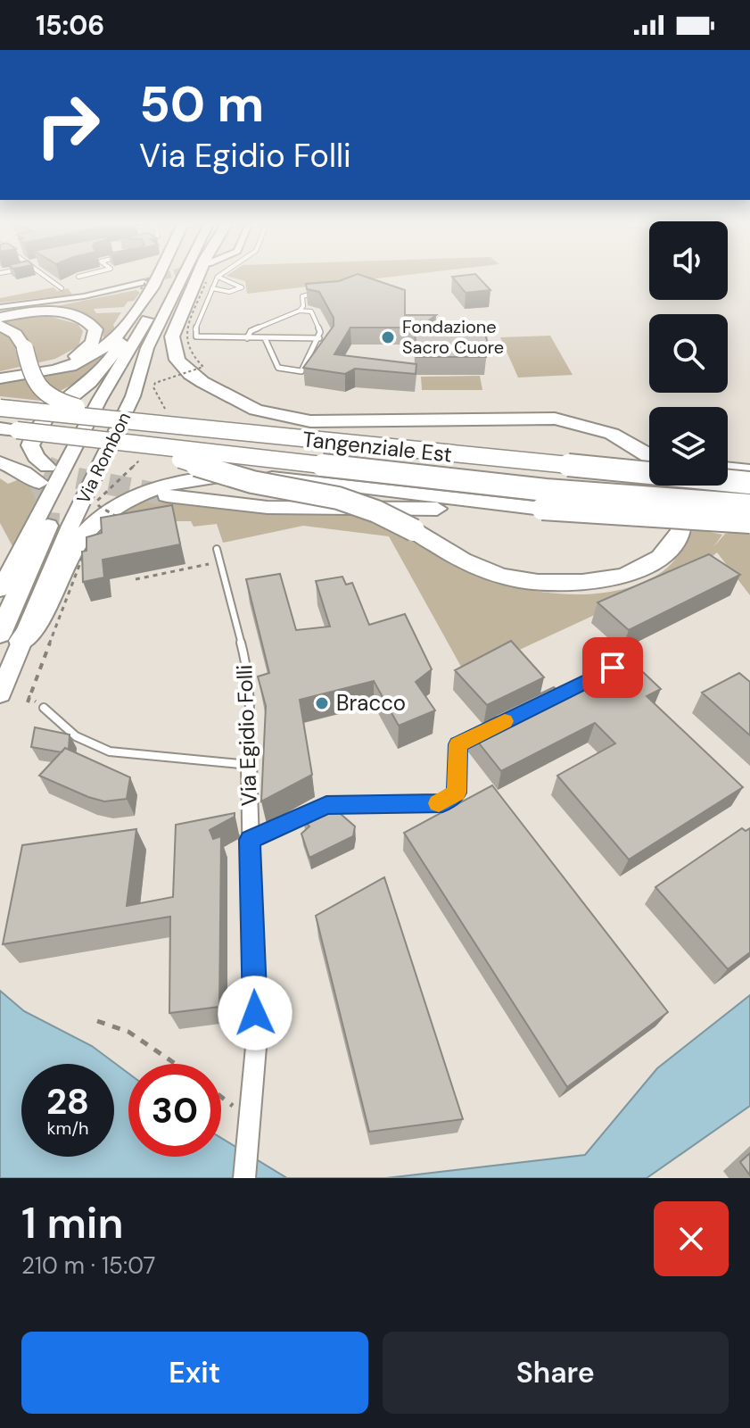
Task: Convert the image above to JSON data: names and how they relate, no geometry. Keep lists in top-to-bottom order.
{
  "streets": {
    "highway": ["Tangenziale Est"],
    "main road": ["Via Rombon"],
    "street": ["Via Egidio Folli"]
  },
  "places": ["Fondazione Sacro Cuore", "Bracco"],
  "page": {
    "status": "15:06",
    "turn": ["50 m", "Via Egidio Folli"],
    "speed": "28 km/h",
    "limit": "30",
    "heading": ["1 min", "210 m · 15:07"],
    "buttons": ["Exit", "Share"]
  }
}
